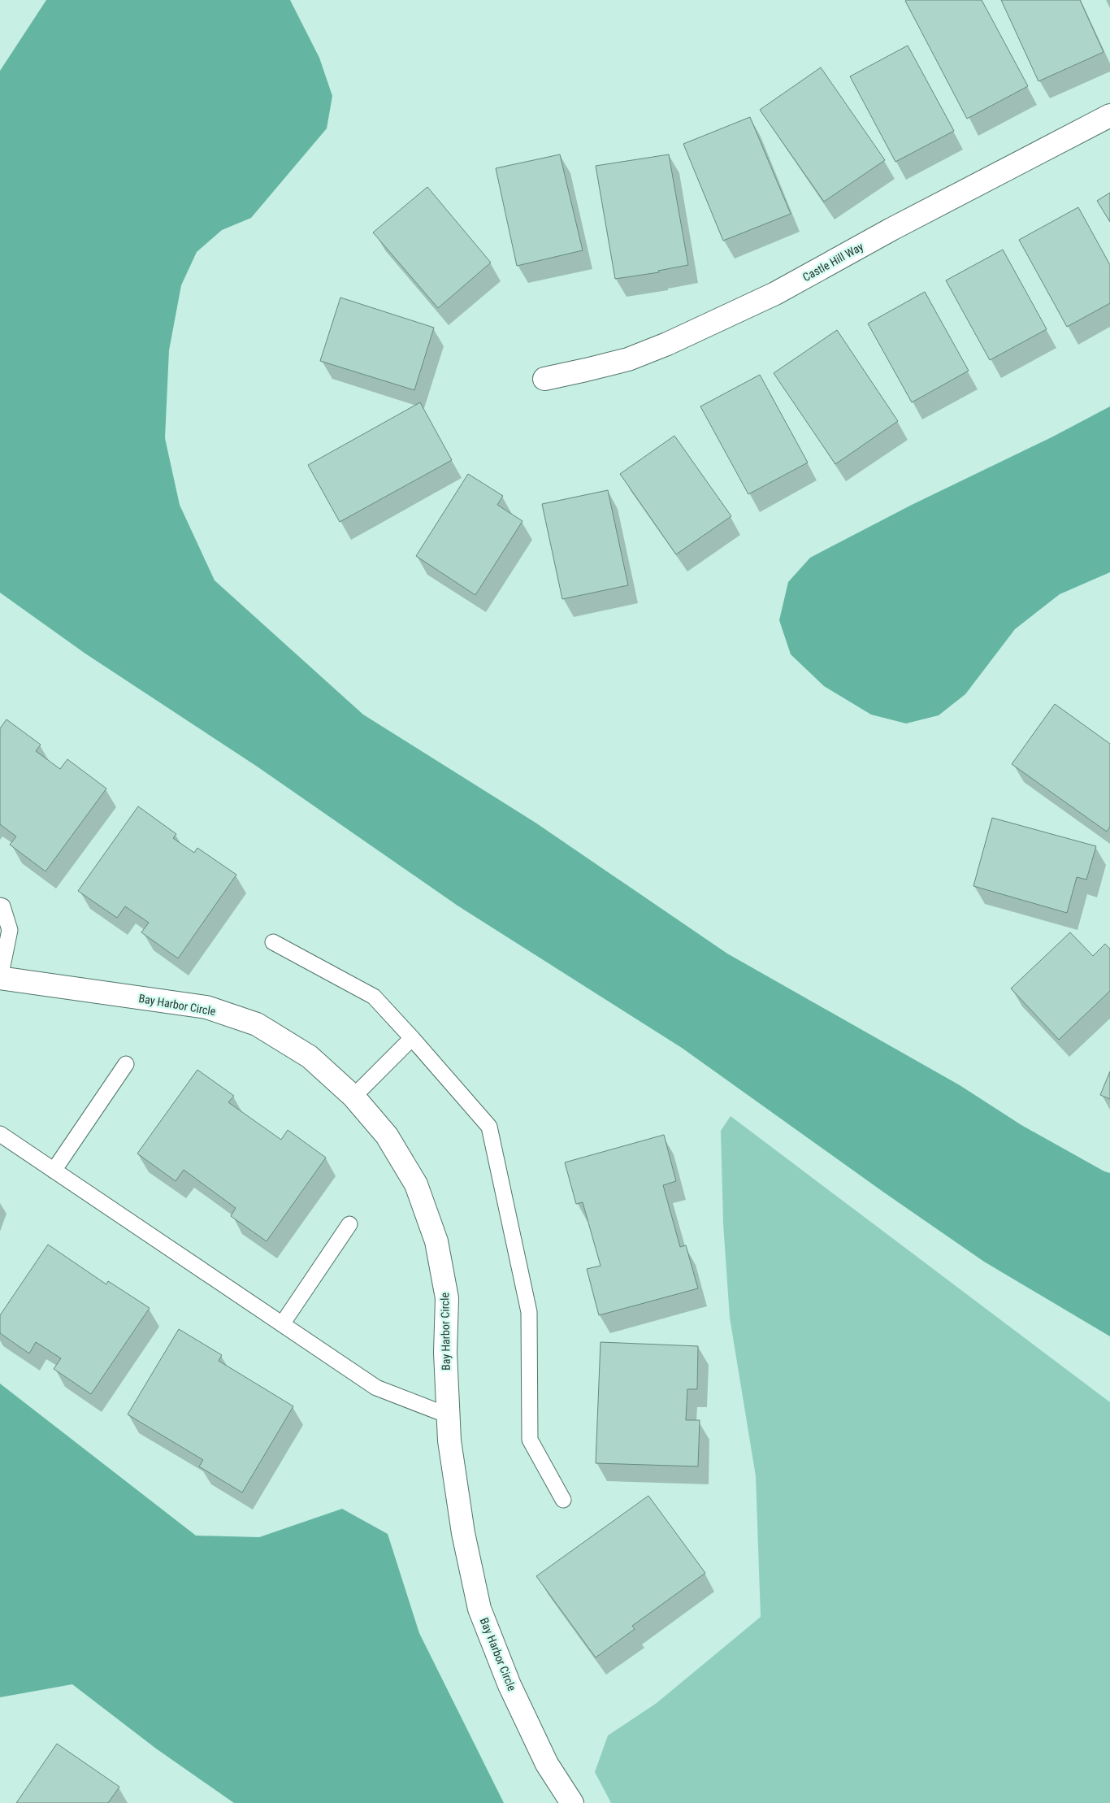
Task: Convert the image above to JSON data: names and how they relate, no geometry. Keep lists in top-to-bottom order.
{
  "streets": {
    "street": ["Castle Hill Way", "Bay Harbor Circle"]
  }
}
